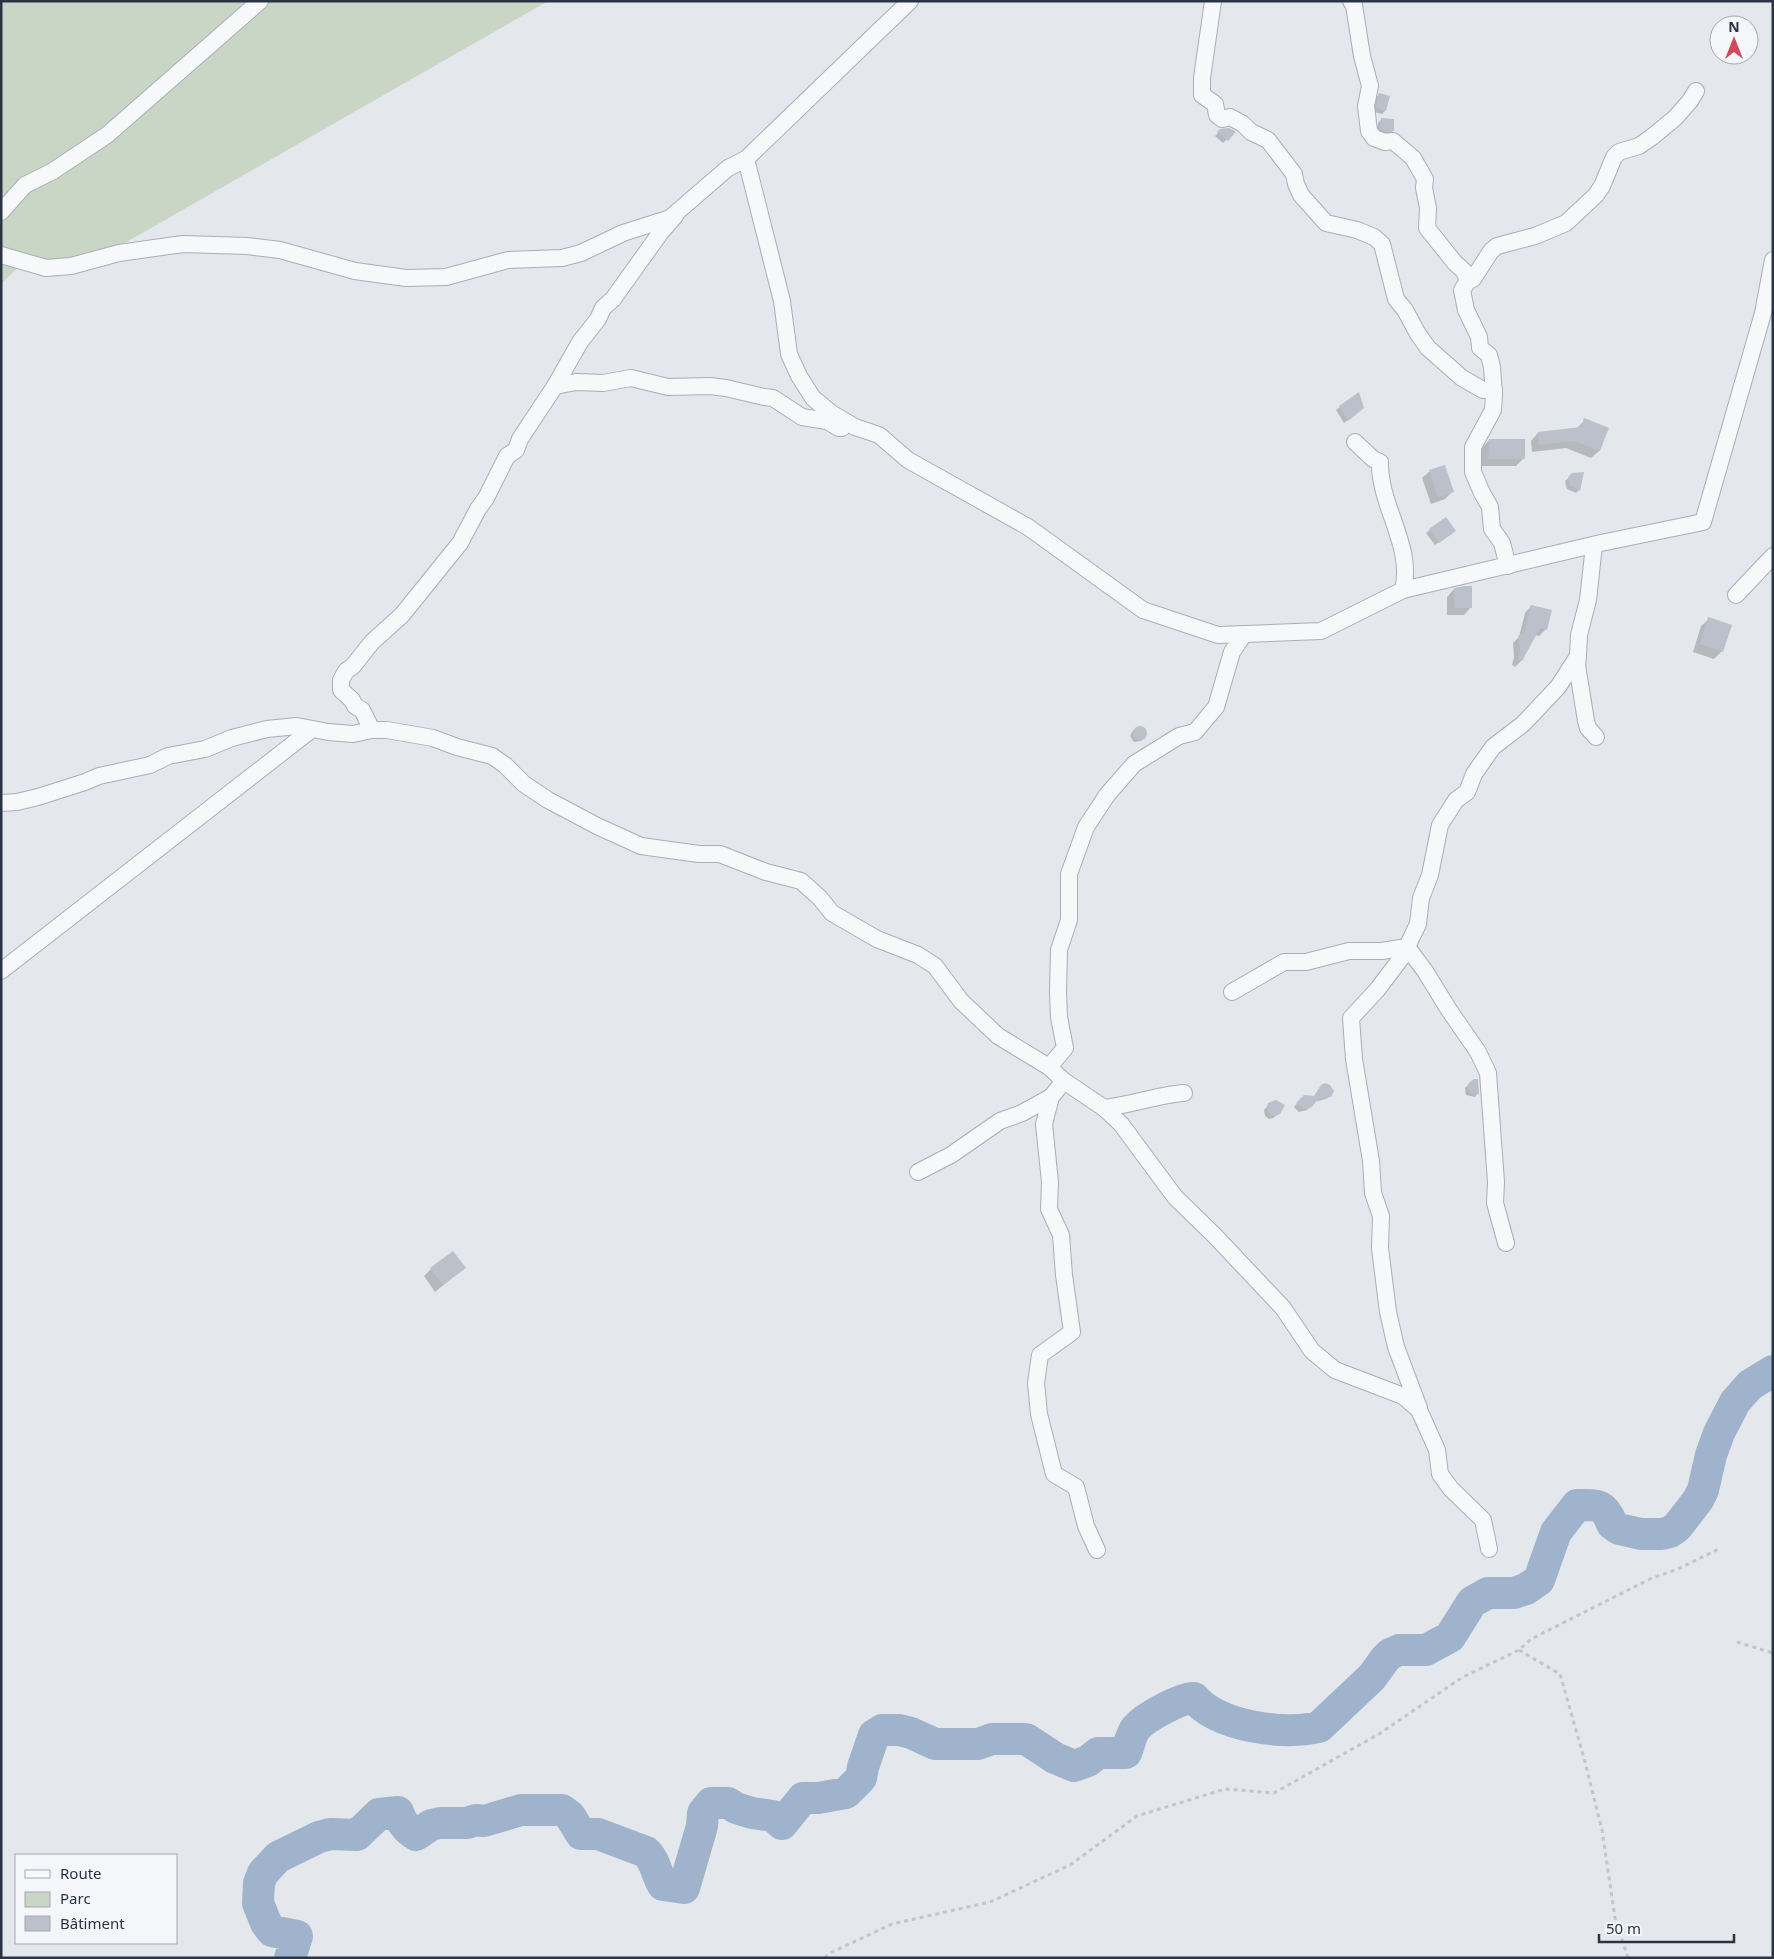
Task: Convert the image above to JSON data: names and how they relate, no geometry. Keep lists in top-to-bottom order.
{
  "legend": ["Route", "Parc", "Bâtiment"],
  "scale_bar": "50 m",
  "north": "top"
}
